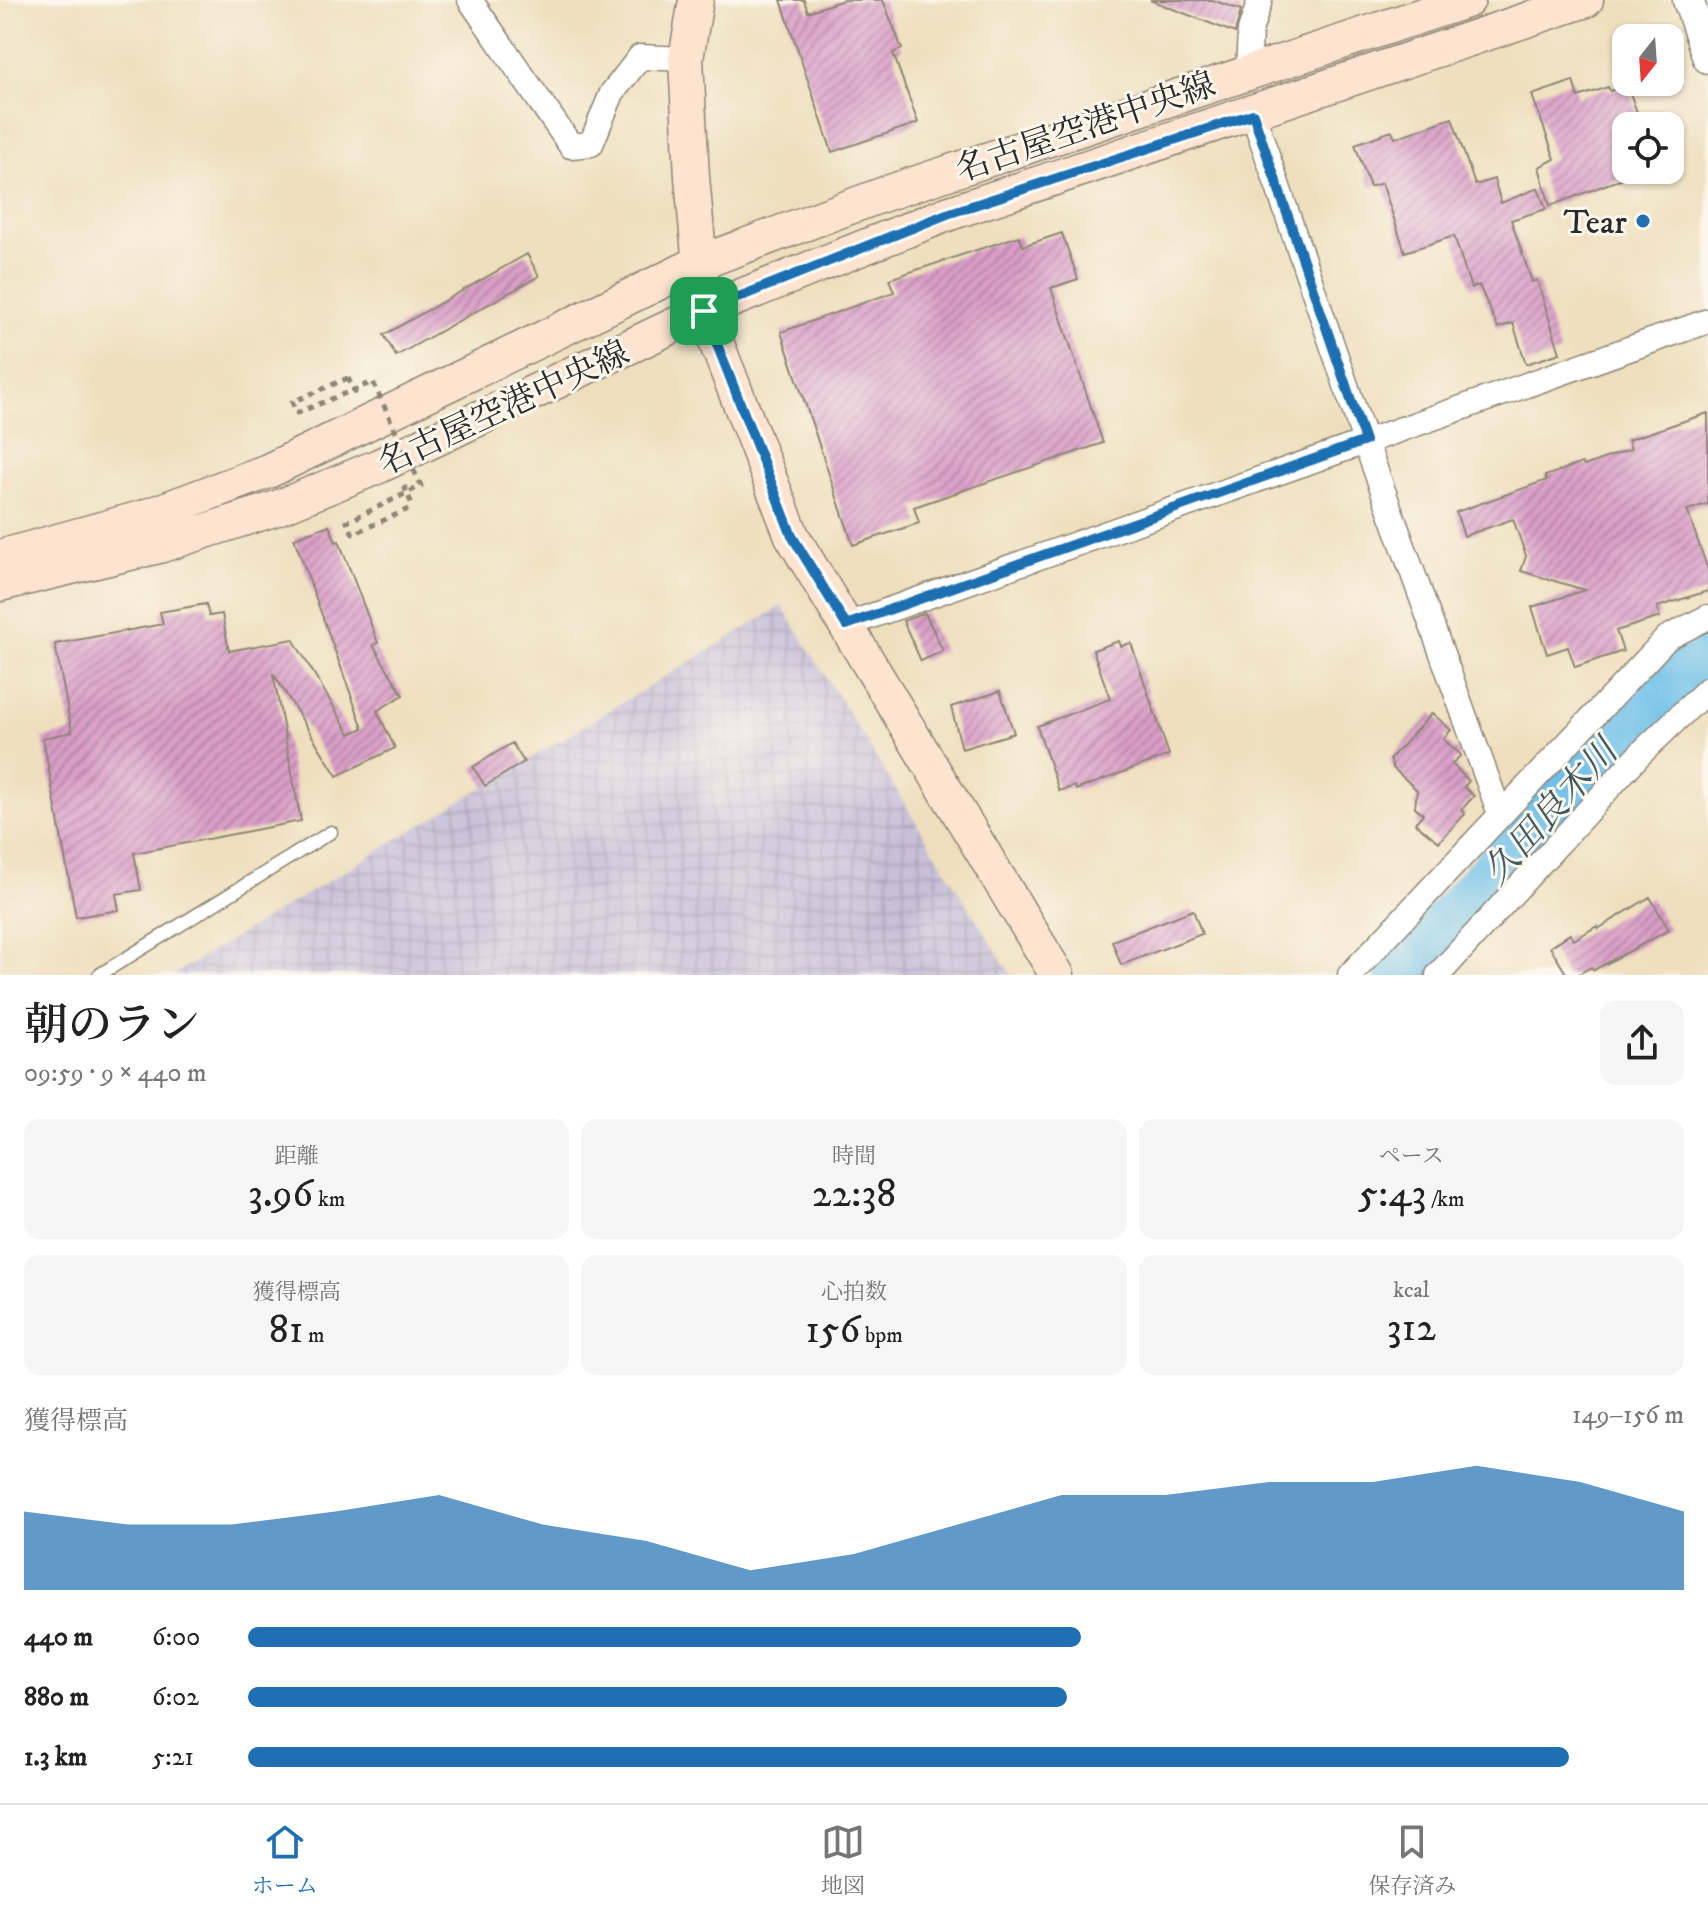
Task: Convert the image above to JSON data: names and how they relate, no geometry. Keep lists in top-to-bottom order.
{
  "streets": {
    "main road": ["名古屋空港中央線"]
  },
  "water": ["久田良木川"],
  "places": ["Tear"],
  "north": "bottom",
  "page": {
    "heading": ["朝のラン", "09:59 · 9 × 440 m"],
    "stats": [
      ["距離", "3.96 km"],
      ["時間", "22:38"],
      ["ペース", "5:43 /km"],
      ["獲得標高", "81 m"],
      ["心拍数", "156 bpm"],
      ["kcal", "312"]
    ],
    "chart": ["獲得標高", "149–156 m"],
    "list": [
      {
        "name": "440 m",
        "note": "6:00"
      },
      {
        "name": "880 m",
        "note": "6:02"
      },
      {
        "name": "1.3 km",
        "note": "5:21"
      }
    ],
    "tabs": ["ホーム", "地図", "保存済み"]
  }
}
